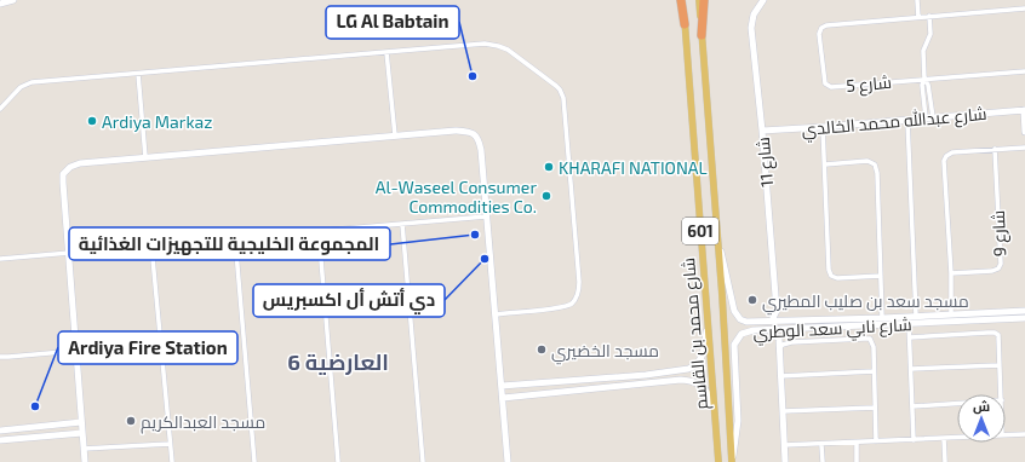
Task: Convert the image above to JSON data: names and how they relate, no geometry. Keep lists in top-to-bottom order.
{
  "streets": {
    "main road": ["601", "شارع محمد بن القاسم"],
    "street": [
      "شارع 5",
      "شارع عبدالله محمد الخالدي",
      "شارع 11",
      "شارع 9",
      "شارع نابي سعد الوطري"
    ]
  },
  "crossings": [
    ["شارع عبدالله محمد الخالدي", "شارع 11"],
    ["شارع نابي سعد الوطري", "شارع محمد بن القاسم"]
  ],
  "districts": ["العارضية 6"],
  "places": [
    "LG Al Babtain",
    "Ardiya Markaz",
    "KHARAFI NATIONAL",
    "Al-Waseel Consumer Commodities Co.",
    "المجموعة الخليجية للتجهيزات الغذائية",
    "دي أتش أل اكسبريس",
    "مسجد سعد بن صليب المطيري",
    "مسجد الخضيري",
    "Ardiya Fire Station",
    "مسجد العبدالكريم"
  ],
  "north": "top"
}
